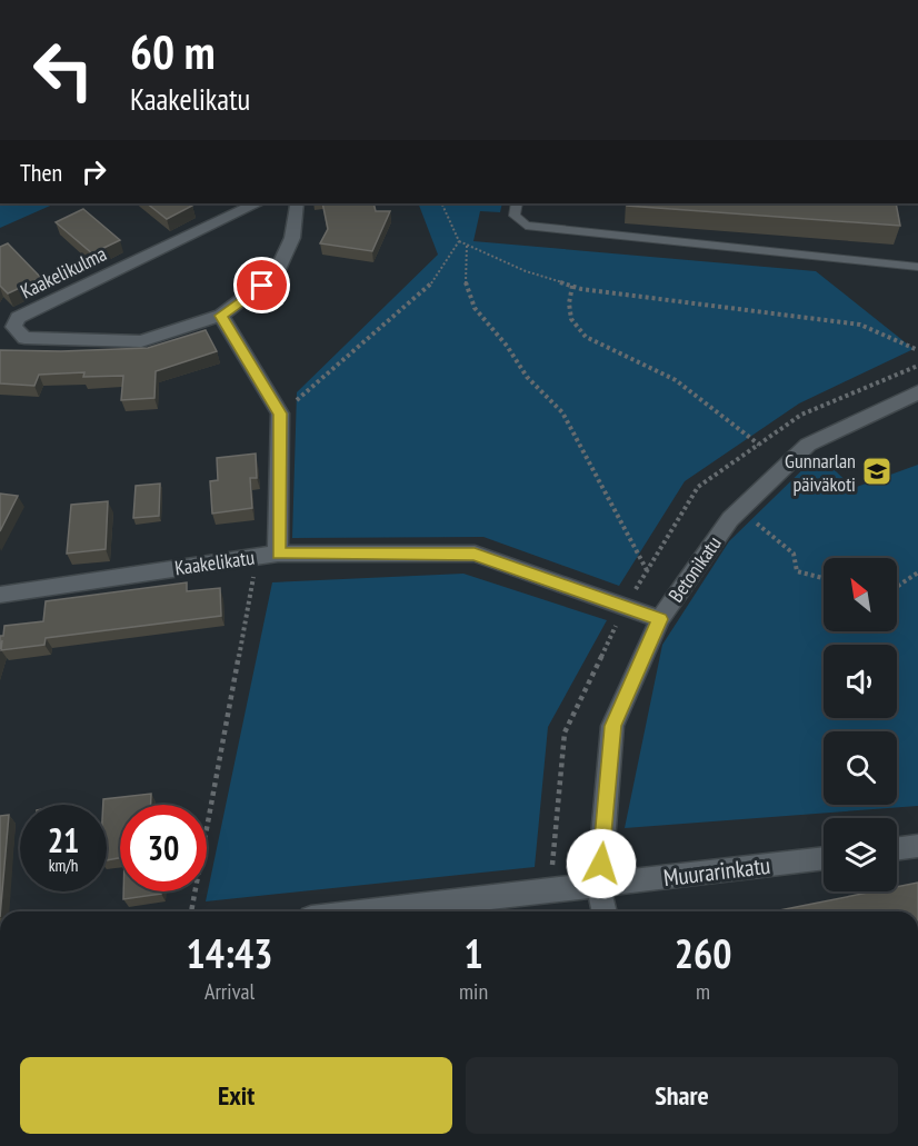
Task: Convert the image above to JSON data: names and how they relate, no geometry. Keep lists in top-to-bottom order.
{
  "streets": {
    "street": [
      "Kaakelikulma",
      "Kaakelikatu",
      "Betonikatu",
      "Muurarinkatu"
    ]
  },
  "crossings": [
    ["Kaakelikatu", "Betonikatu"],
    ["Betonikatu", "Muurarinkatu"]
  ],
  "places": {
    "school or university": ["Gunnarlan päiväkoti"]
  },
  "north": "top left",
  "page": {
    "turn": ["60 m", "Kaakelikatu"],
    "then": "Then",
    "speed": "21 km/h",
    "limit": "30",
    "eta": [
      "14:43",
      "Arrival",
      "1",
      "min",
      "260",
      "m"
    ],
    "buttons": ["Exit", "Share"]
  }
}
